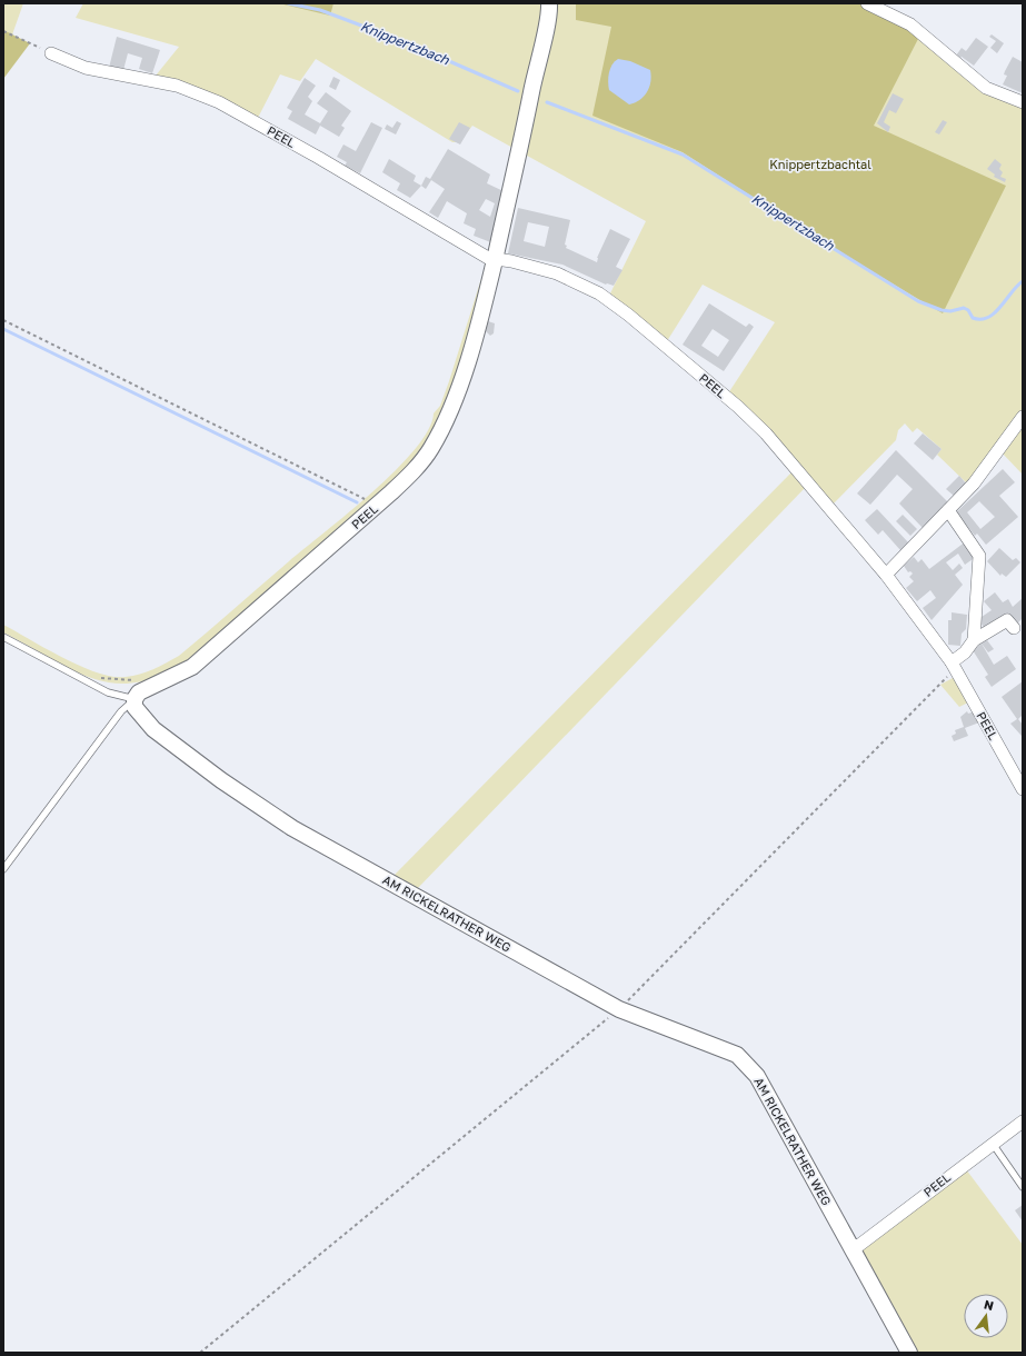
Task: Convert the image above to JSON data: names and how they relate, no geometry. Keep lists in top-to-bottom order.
{
  "streets": {
    "street": ["PEEL", "AM RICKELRATHER WEG"]
  },
  "crossings": [
    ["PEEL", "AM RICKELRATHER WEG"]
  ],
  "water": ["Knippertzbach"],
  "parks": ["Knippertzbachtal"],
  "north": "top"
}
